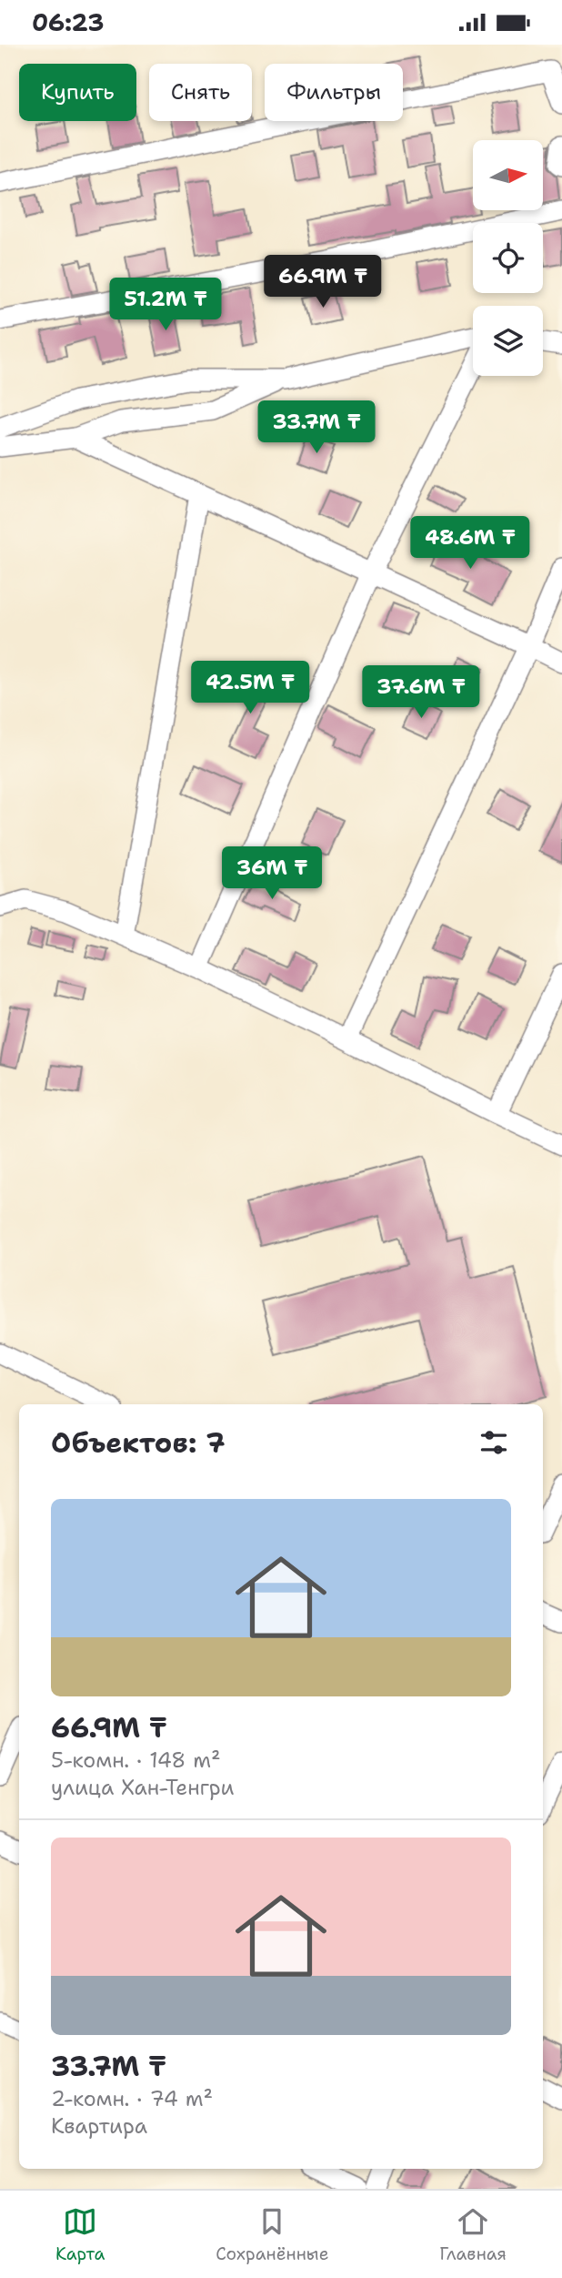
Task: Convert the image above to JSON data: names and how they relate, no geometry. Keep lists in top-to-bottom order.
{
  "north": "right",
  "page": {
    "status": "06:23",
    "chip": ["Купить", "Снять", "Фильтры"],
    "price": [
      "66.9M ₸",
      "51.2M ₸",
      "33.7M ₸",
      "48.6M ₸",
      "42.5M ₸",
      "37.6M ₸",
      "36M ₸"
    ],
    "heading": "Объектов: 7",
    "list": [
      {
        "name": "66.9M ₸",
        "note": "5-комн. · 148 m² · улица Хан-Тенгри"
      },
      {
        "name": "33.7M ₸",
        "note": "2-комн. · 74 m² · Квартира"
      }
    ],
    "tabs": ["Карта", "Сохранённые", "Главная"]
  }
}
